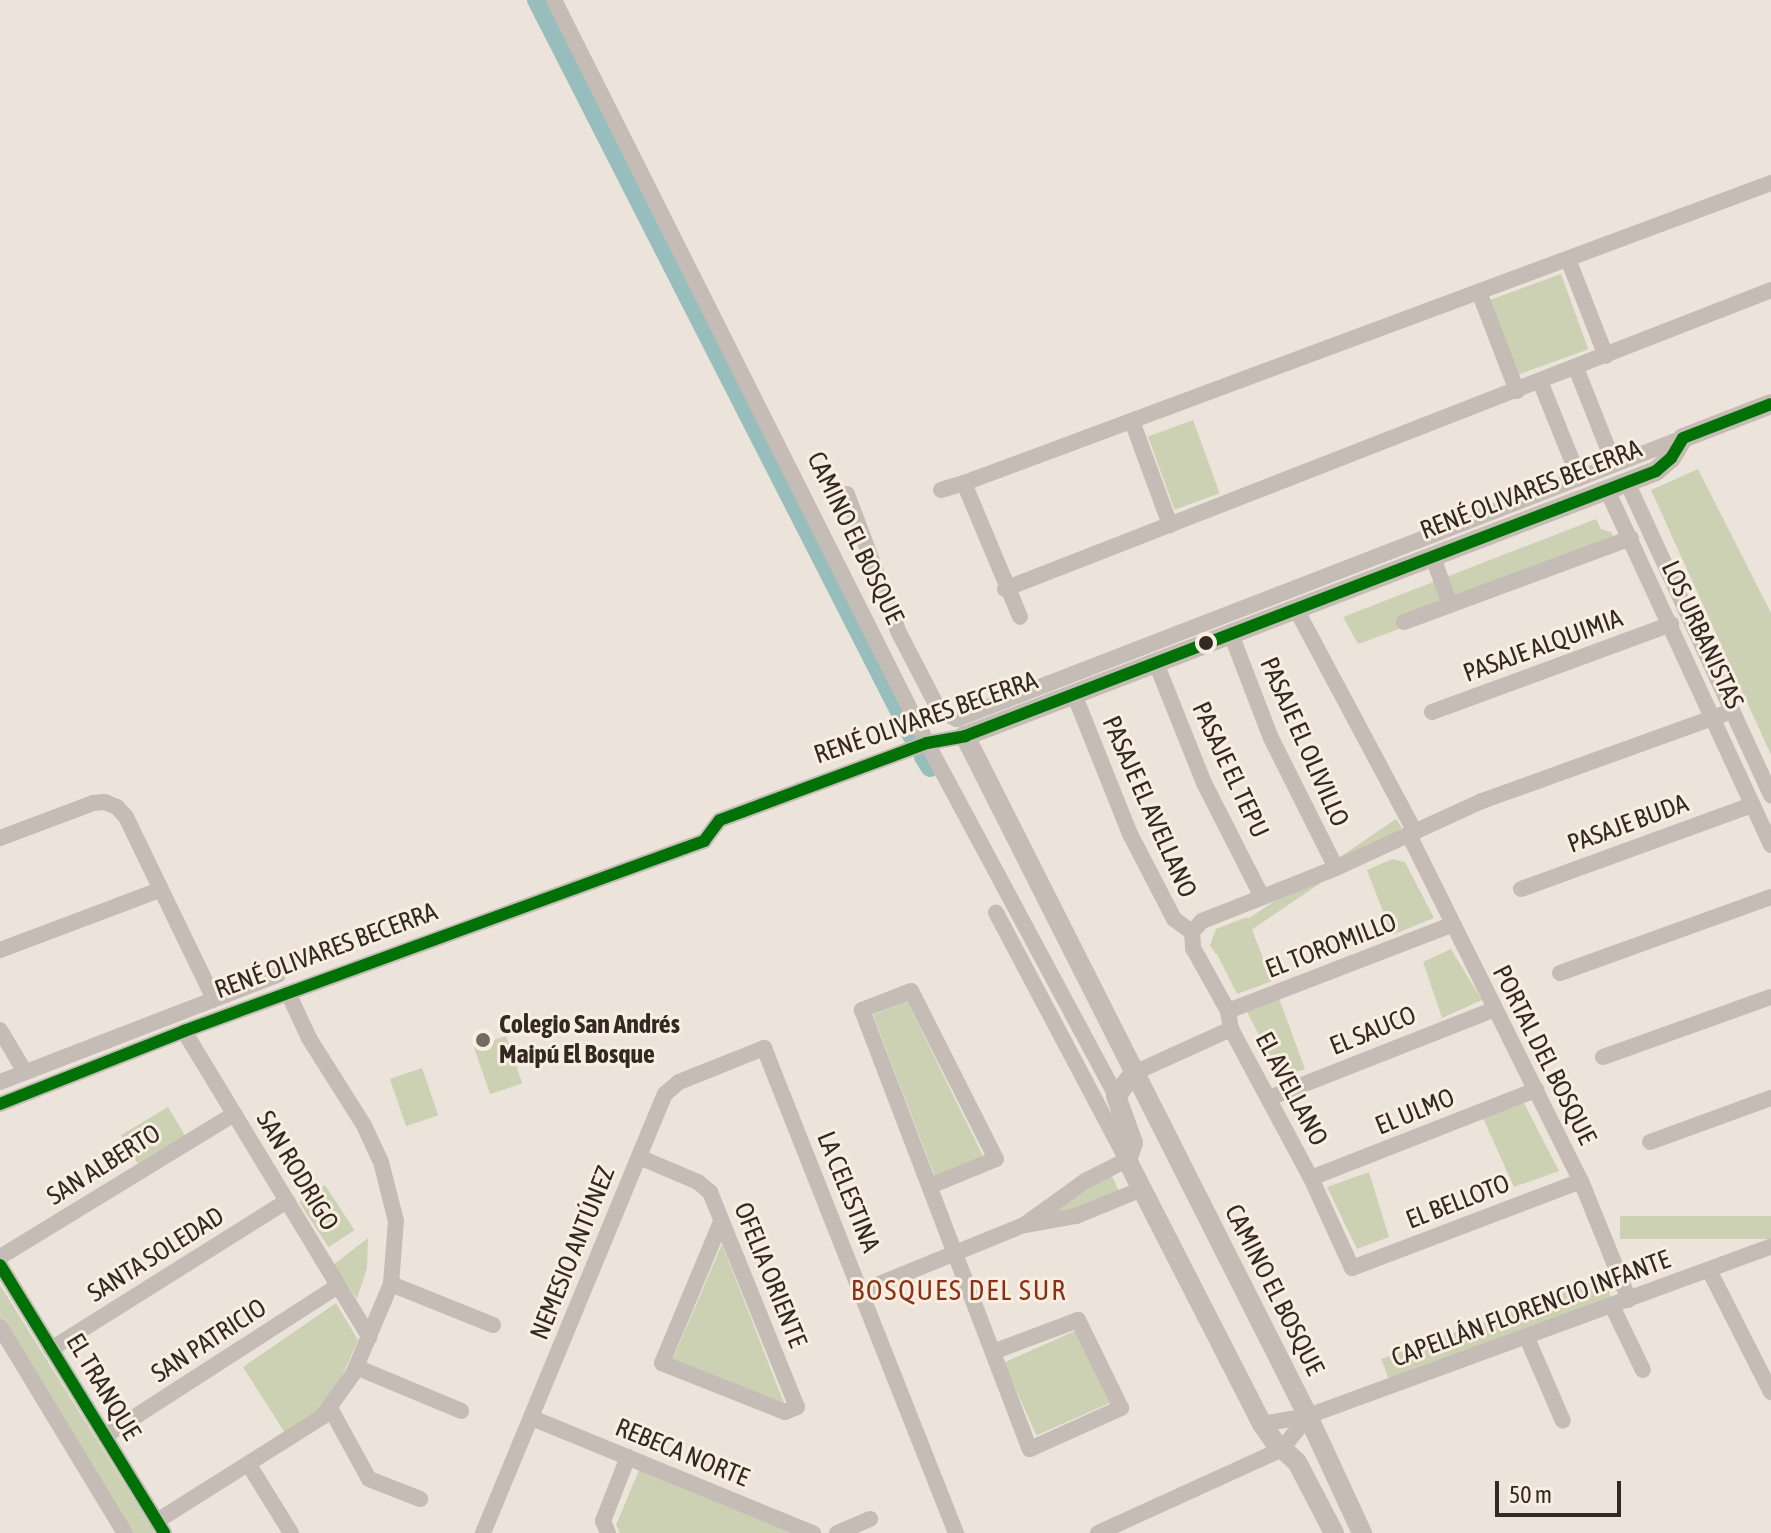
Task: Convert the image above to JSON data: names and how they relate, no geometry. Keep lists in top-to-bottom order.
{
  "streets": {
    "street": [
      "RENÉ OLIVARES BECERRA",
      "CAMINO EL BOSQUE",
      "LOS URBANISTAS",
      "PASAJE ALQUIMIA",
      "PASAJE EL OLIVILLO",
      "PASAJE EL TEPU",
      "PASAJE EL AVELLANO",
      "PASAJE BUDA",
      "EL TOROMILLO",
      "EL SAUCO",
      "PORTAL DEL BOSQUE",
      "EL AVELLANO",
      "EL ULMO",
      "SAN ALBERTO",
      "SAN RODRIGO",
      "LA CELESTINA",
      "EL BELLOTO",
      "NEMESIO ANTÚNEZ",
      "SANTA SOLEDAD",
      "OFELIA ORIENTE",
      "CAPELLÁN FLORENCIO INFANTE",
      "SAN PATRICIO",
      "EL TRANQUE",
      "REBECA NORTE"
    ]
  },
  "crossings": [
    ["RENÉ OLIVARES BECERRA", "CAMINO EL BOSQUE"],
    ["RENÉ OLIVARES BECERRA", "LOS URBANISTAS"],
    ["RENÉ OLIVARES BECERRA", "PASAJE EL OLIVILLO"],
    ["RENÉ OLIVARES BECERRA", "PASAJE EL TEPU"],
    ["RENÉ OLIVARES BECERRA", "PASAJE EL AVELLANO"],
    ["RENÉ OLIVARES BECERRA", "PORTAL DEL BOSQUE"],
    ["RENÉ OLIVARES BECERRA", "SAN RODRIGO"],
    ["CAMINO EL BOSQUE", "CAPELLÁN FLORENCIO INFANTE"],
    ["LOS URBANISTAS", "PASAJE ALQUIMIA"],
    ["LOS URBANISTAS", "PASAJE BUDA"],
    ["PASAJE EL AVELLANO", "EL AVELLANO"],
    ["EL TOROMILLO", "PORTAL DEL BOSQUE"],
    ["EL TOROMILLO", "EL AVELLANO"],
    ["EL SAUCO", "PORTAL DEL BOSQUE"],
    ["EL SAUCO", "EL AVELLANO"],
    ["PORTAL DEL BOSQUE", "EL ULMO"],
    ["PORTAL DEL BOSQUE", "EL BELLOTO"],
    ["PORTAL DEL BOSQUE", "CAPELLÁN FLORENCIO INFANTE"],
    ["EL AVELLANO", "EL ULMO"],
    ["EL AVELLANO", "EL BELLOTO"],
    ["SAN ALBERTO", "SAN RODRIGO"],
    ["SAN RODRIGO", "SANTA SOLEDAD"],
    ["SAN RODRIGO", "SAN PATRICIO"],
    ["LA CELESTINA", "NEMESIO ANTÚNEZ"],
    ["NEMESIO ANTÚNEZ", "OFELIA ORIENTE"],
    ["NEMESIO ANTÚNEZ", "REBECA NORTE"],
    ["SANTA SOLEDAD", "EL TRANQUE"],
    ["SAN PATRICIO", "EL TRANQUE"]
  ],
  "districts": ["BOSQUES DEL SUR"],
  "places": ["Colegio San Andrés Maipú El Bosque"],
  "scale_bar": "50 m"
}
